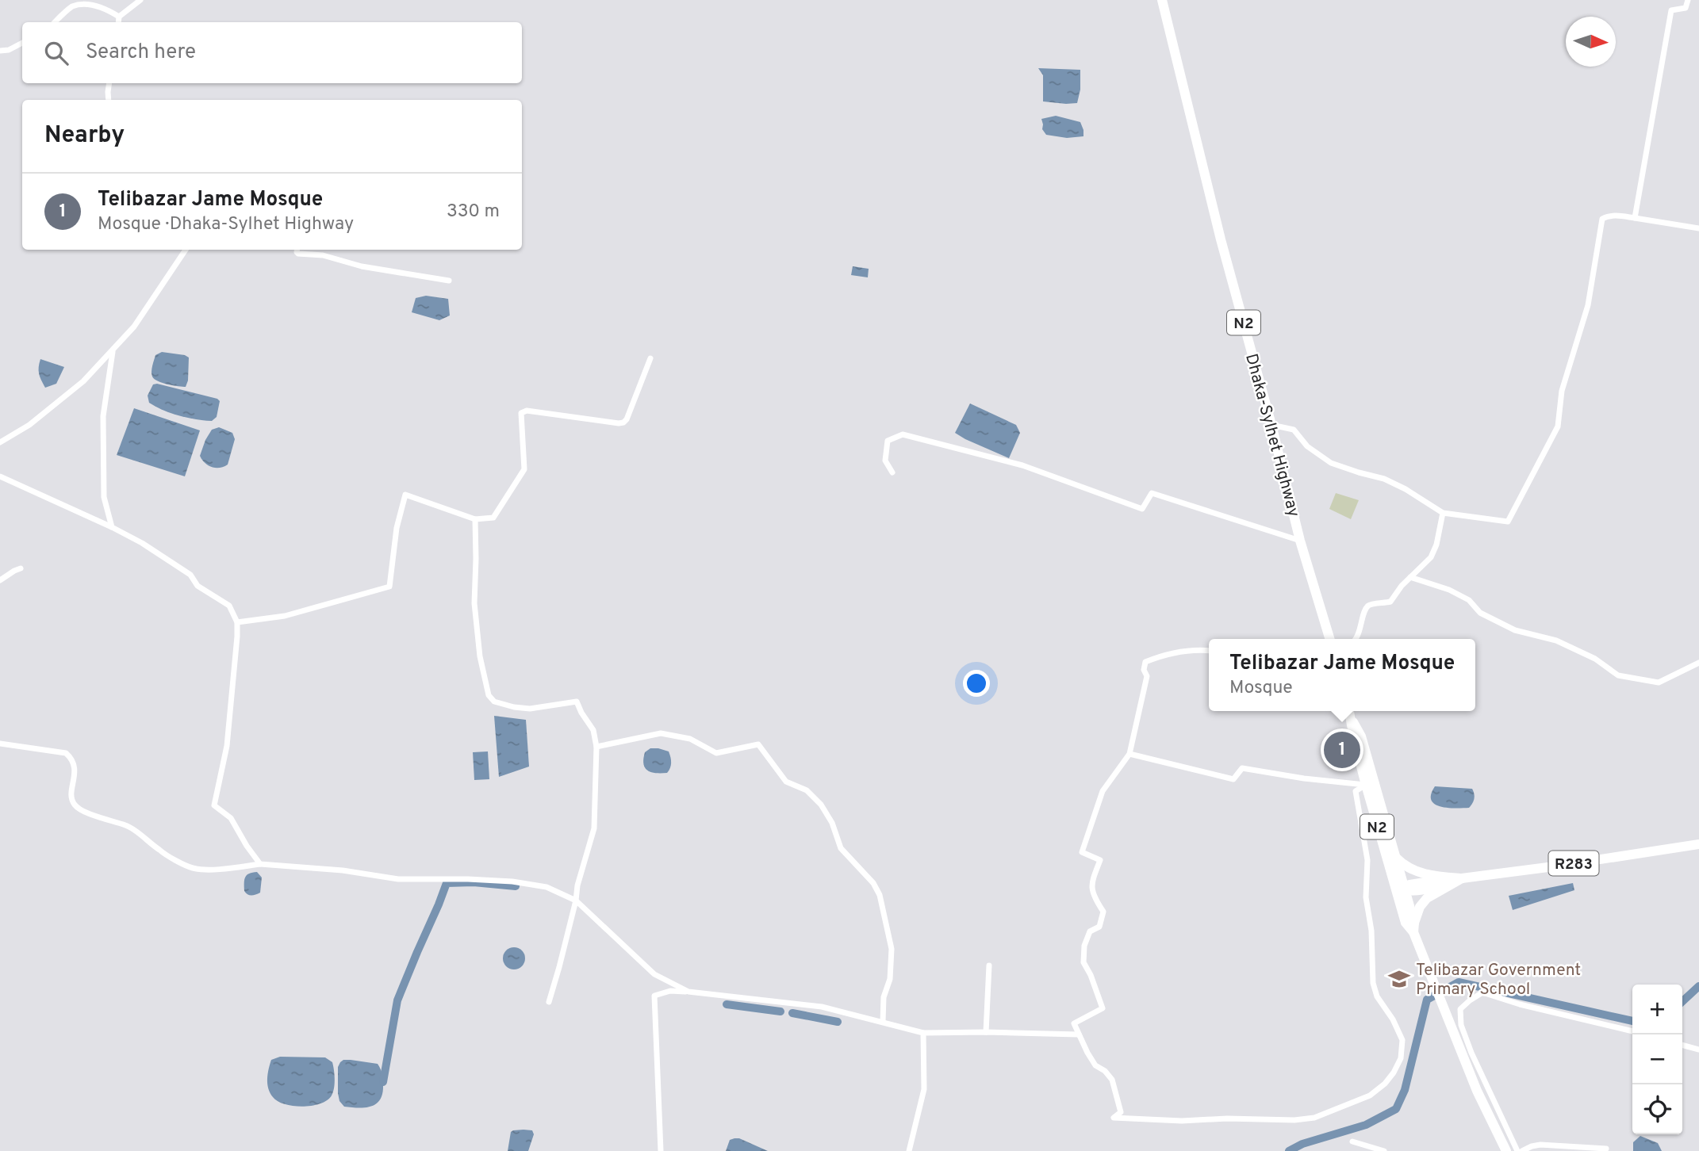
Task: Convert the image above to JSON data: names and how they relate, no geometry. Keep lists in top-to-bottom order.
{
  "streets": {
    "main road": ["N2", "Dhaka-Sylhet Highway", "R283"]
  },
  "crossings": [
    ["N2", "R283"]
  ],
  "places": {
    "school or university": ["Telibazar Government Primary School"]
  },
  "north": "right",
  "page": {
    "search": "Search here",
    "heading": "Nearby",
    "list": [
      {
        "mark": "1",
        "name": "Telibazar Jame Mosque",
        "note": "Mosque · Dhaka-Sylhet Highway",
        "value": "330 m"
      }
    ],
    "popup": ["Telibazar Jame Mosque", "Mosque"],
    "pins": "1",
    "map_buttons": ["+", "−"]
  }
}
